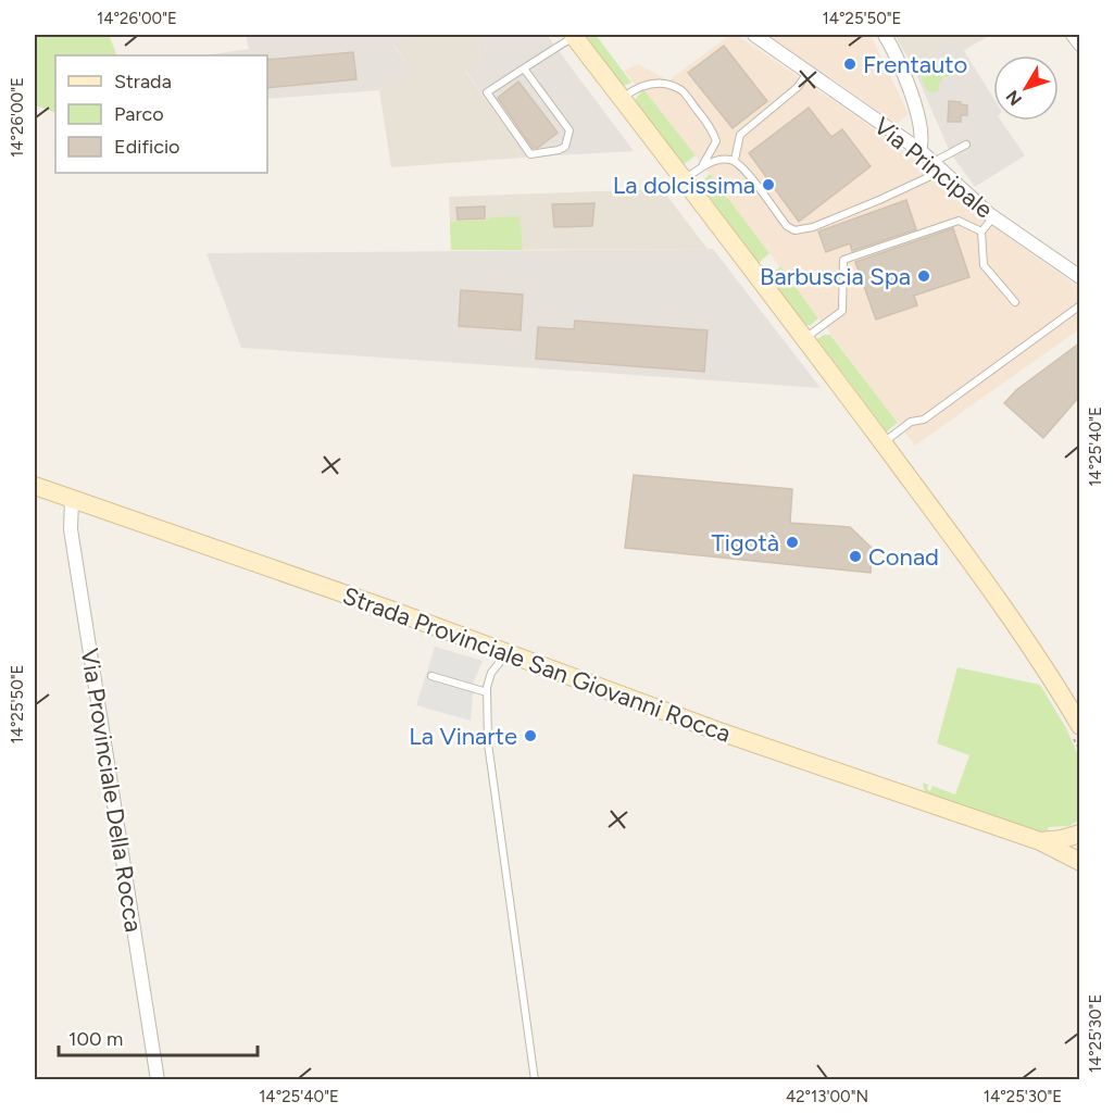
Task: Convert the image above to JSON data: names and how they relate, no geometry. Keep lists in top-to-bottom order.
{
  "streets": {
    "main road": ["Strada Provinciale San Giovanni Rocca"],
    "street": ["Via Principale", "Via Provinciale Della Rocca"]
  },
  "crossings": [
    ["Strada Provinciale San Giovanni Rocca", "Via Provinciale Della Rocca"]
  ],
  "places": [
    "Frentauto",
    "La dolcissima",
    "Barbuscia Spa",
    "Tigotà",
    "Conad",
    "La Vinarte"
  ],
  "legend": ["Strada", "Parco", "Edificio"],
  "scale_bar": "100 m",
  "north": "bottom left",
  "coordinates": [
    "14°26'00\"E",
    "14°25'50\"E",
    "14°25'40\"E",
    "14°25'30\"E",
    "42°13'00\"N"
  ]
}
